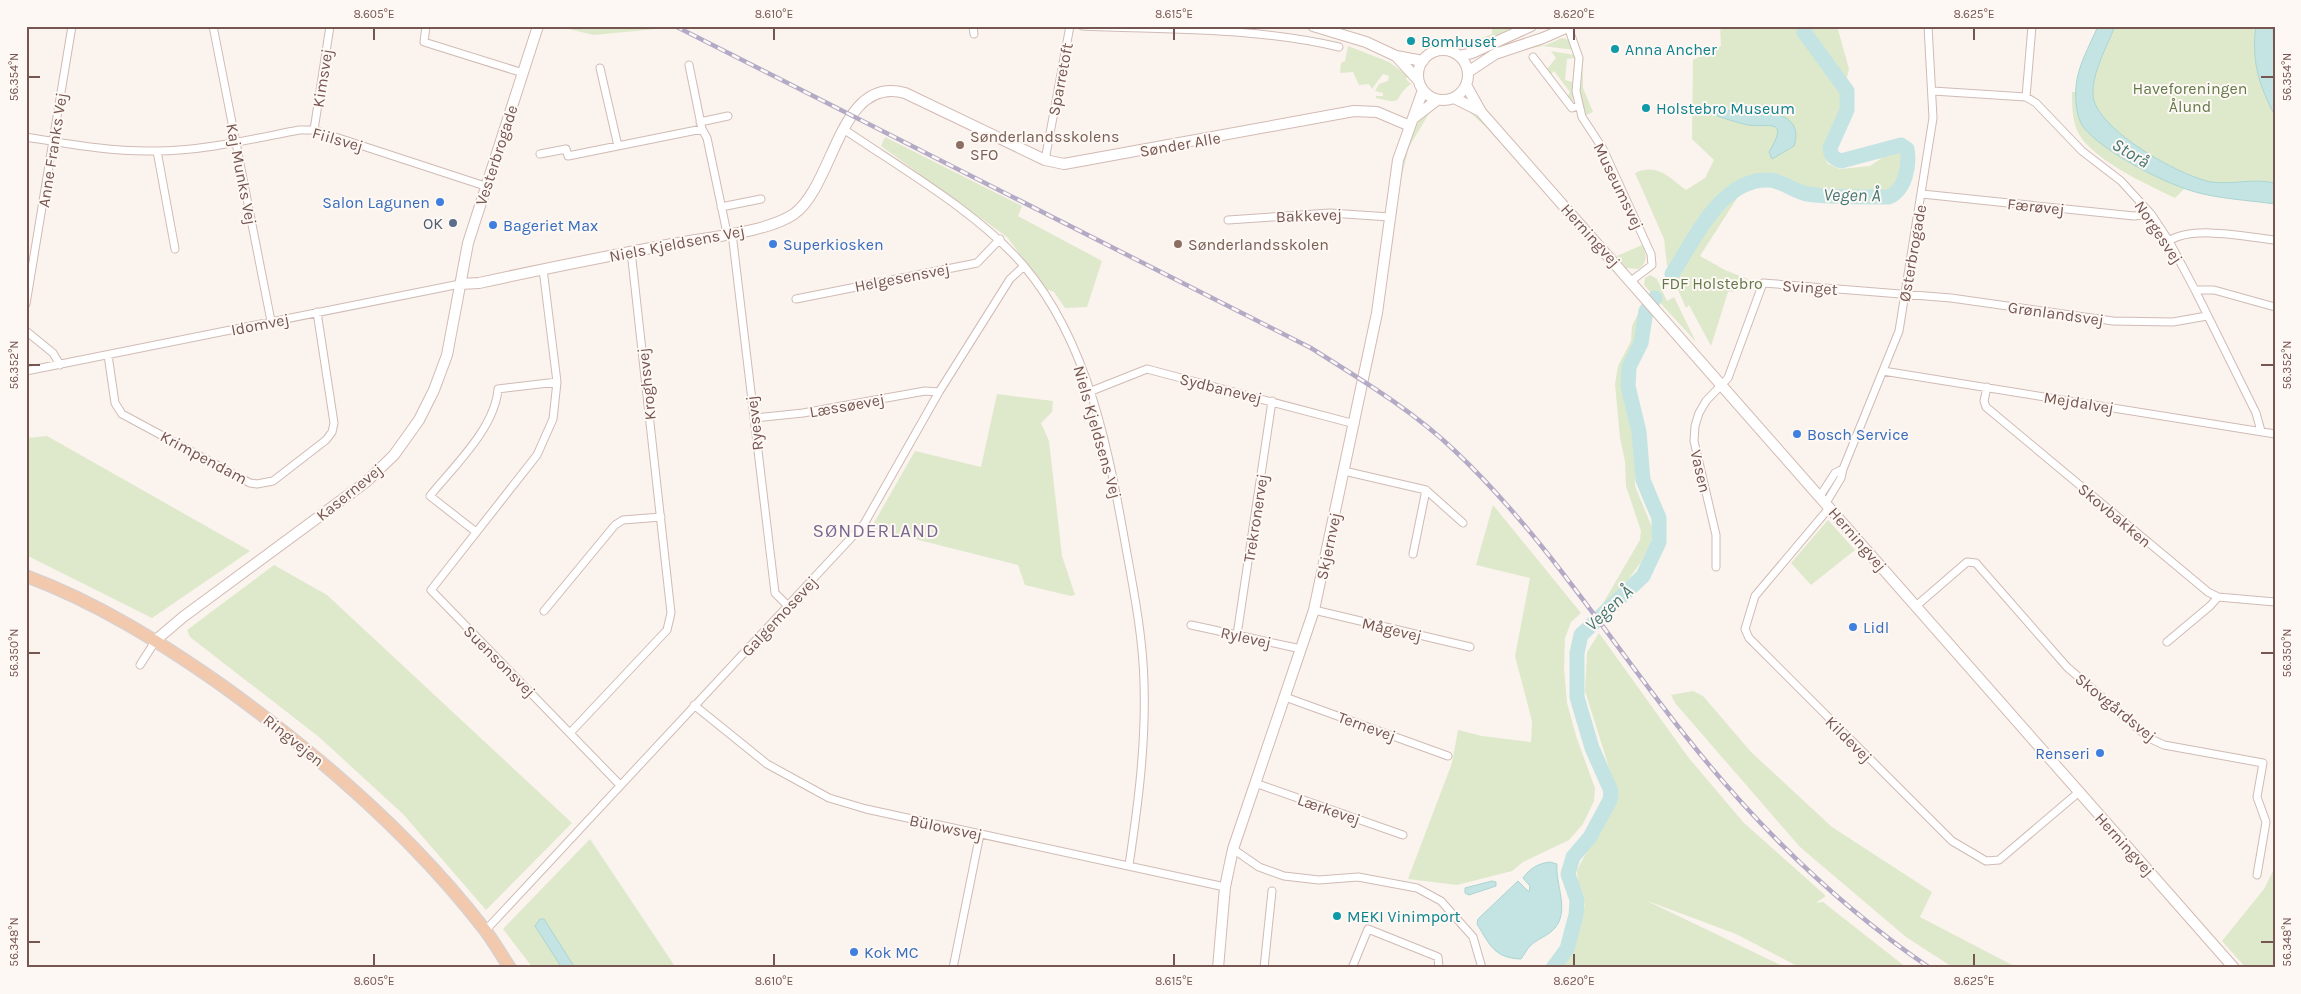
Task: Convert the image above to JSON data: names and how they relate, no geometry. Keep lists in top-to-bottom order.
{
  "streets": {
    "main road": ["Ringvejen"],
    "street": [
      "Kimsvej",
      "Sparretoft",
      "Fiilsvej",
      "Sønder Alle",
      "Anne Franks Vej",
      "Vesterbrogade",
      "Kaj Munks Vej",
      "Museumsvej",
      "Færøvej",
      "Bakkevej",
      "Norgesvej",
      "Herningvej",
      "Niels Kjeldsens Vej",
      "Østerbrogade",
      "Helgesensvej",
      "Svinget",
      "Grønlandsvej",
      "Idomvej",
      "Kroghsvej",
      "Sydbanevej",
      "Mejdalvej",
      "Læssøevej",
      "Ryesvej",
      "Krimpendam",
      "Vasen",
      "Kasernevej",
      "Skovbakken",
      "Trekronervej",
      "Skjernvej",
      "Galgemosevej",
      "Mågevej",
      "Rylevej",
      "Suensonsvej",
      "Skovgårdsvej",
      "Ternevej",
      "Kildevej",
      "Lærkevej",
      "Bülowsvej"
    ]
  },
  "crossings": [
    ["Kimsvej", "Fiilsvej"],
    ["Sparretoft", "Sønder Alle"],
    ["Fiilsvej", "Anne Franks Vej"],
    ["Fiilsvej", "Vesterbrogade"],
    ["Fiilsvej", "Kaj Munks Vej"],
    ["Sønder Alle", "Niels Kjeldsens Vej"],
    ["Sønder Alle", "Skjernvej"],
    ["Vesterbrogade", "Niels Kjeldsens Vej"],
    ["Vesterbrogade", "Idomvej"],
    ["Vesterbrogade", "Kasernevej"],
    ["Kaj Munks Vej", "Idomvej"],
    ["Museumsvej", "Herningvej"],
    ["Færøvej", "Norgesvej"],
    ["Færøvej", "Østerbrogade"],
    ["Bakkevej", "Skjernvej"],
    ["Norgesvej", "Grønlandsvej"],
    ["Norgesvej", "Mejdalvej"],
    ["Herningvej", "Østerbrogade"],
    ["Herningvej", "Svinget"],
    ["Herningvej", "Vasen"],
    ["Herningvej", "Skjernvej"],
    ["Herningvej", "Skovgårdsvej"],
    ["Herningvej", "Kildevej"],
    ["Niels Kjeldsens Vej", "Helgesensvej"],
    ["Niels Kjeldsens Vej", "Idomvej"],
    ["Niels Kjeldsens Vej", "Kroghsvej"],
    ["Niels Kjeldsens Vej", "Sydbanevej"],
    ["Niels Kjeldsens Vej", "Ryesvej"],
    ["Niels Kjeldsens Vej", "Kasernevej"],
    ["Niels Kjeldsens Vej", "Galgemosevej"],
    ["Niels Kjeldsens Vej", "Suensonsvej"],
    ["Niels Kjeldsens Vej", "Bülowsvej"],
    ["Østerbrogade", "Svinget"],
    ["Østerbrogade", "Grønlandsvej"],
    ["Østerbrogade", "Mejdalvej"],
    ["Østerbrogade", "Kildevej"],
    ["Svinget", "Grønlandsvej"],
    ["Svinget", "Vasen"],
    ["Idomvej", "Krimpendam"],
    ["Idomvej", "Kasernevej"],
    ["Kroghsvej", "Suensonsvej"],
    ["Sydbanevej", "Trekronervej"],
    ["Sydbanevej", "Skjernvej"],
    ["Mejdalvej", "Skovbakken"],
    ["Læssøevej", "Ryesvej"],
    ["Læssøevej", "Galgemosevej"],
    ["Ryesvej", "Galgemosevej"],
    ["Kasernevej", "Ringvejen"],
    ["Trekronervej", "Rylevej"],
    ["Skjernvej", "Mågevej"],
    ["Skjernvej", "Rylevej"],
    ["Skjernvej", "Ternevej"],
    ["Skjernvej", "Lærkevej"],
    ["Skjernvej", "Bülowsvej"],
    ["Galgemosevej", "Suensonsvej"],
    ["Galgemosevej", "Ringvejen"],
    ["Galgemosevej", "Bülowsvej"]
  ],
  "districts": ["SØNDERLAND"],
  "water": ["Storå", "Vegen Å"],
  "parks": ["Haveforeningen Ålund", "FDF Holstebro"],
  "places": [
    "Bomhuset",
    "Anna Ancher",
    "Holstebro Museum",
    "Sønderlandsskolens SFO",
    "Salon Lagunen",
    "OK",
    "Bageriet Max",
    "Superkiosken",
    "Sønderlandsskolen",
    "Bosch Service",
    "Lidl",
    "Renseri",
    "MEKI Vinimport",
    "Kok MC"
  ],
  "coordinates": [
    "8.605°E",
    "8.610°E",
    "8.615°E",
    "8.620°E",
    "8.625°E",
    "56.354°N",
    "56.352°N",
    "56.350°N",
    "56.348°N"
  ]
}
